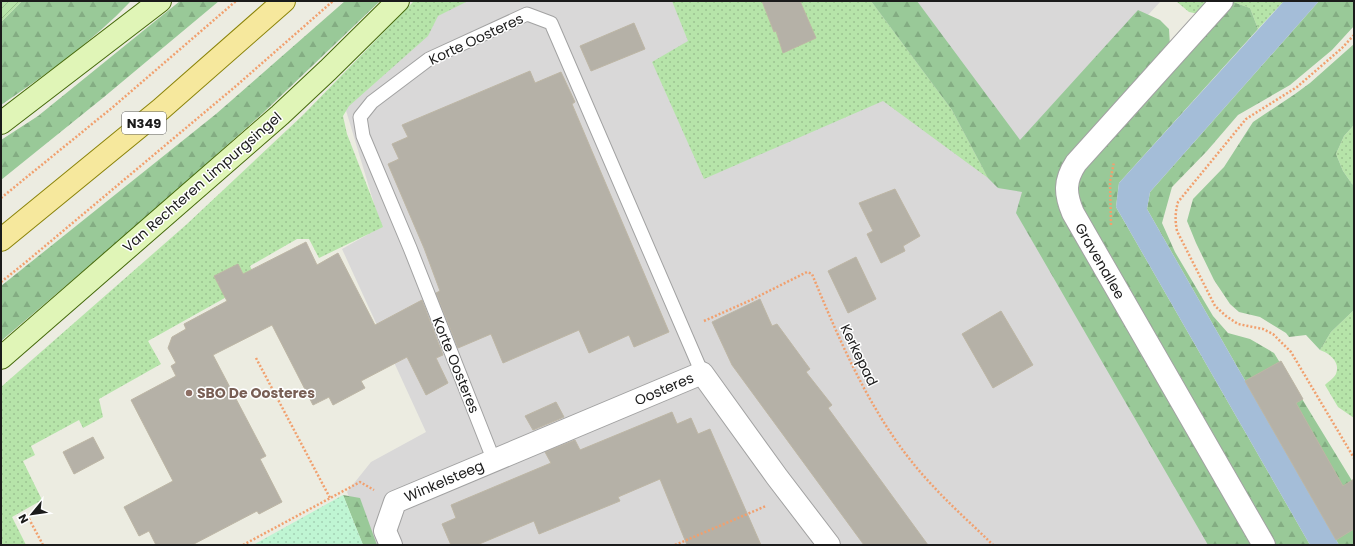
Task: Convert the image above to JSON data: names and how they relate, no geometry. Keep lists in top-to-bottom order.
{
  "streets": {
    "main road": ["N349", "Van Rechteren Limpurgsingel"],
    "street": ["Gravenallee", "Oosteres", "Winkelsteeg"],
    "lane": ["Korte Oosteres"],
    "path": ["Kerkepad"]
  },
  "crossings": [
    ["Korte Oosteres", "Kerkepad"],
    ["Korte Oosteres", "Oosteres"],
    ["Korte Oosteres", "Winkelsteeg"],
    ["Oosteres", "Winkelsteeg"]
  ],
  "places": ["SBO De Oosteres"],
  "north": "bottom left"
}
